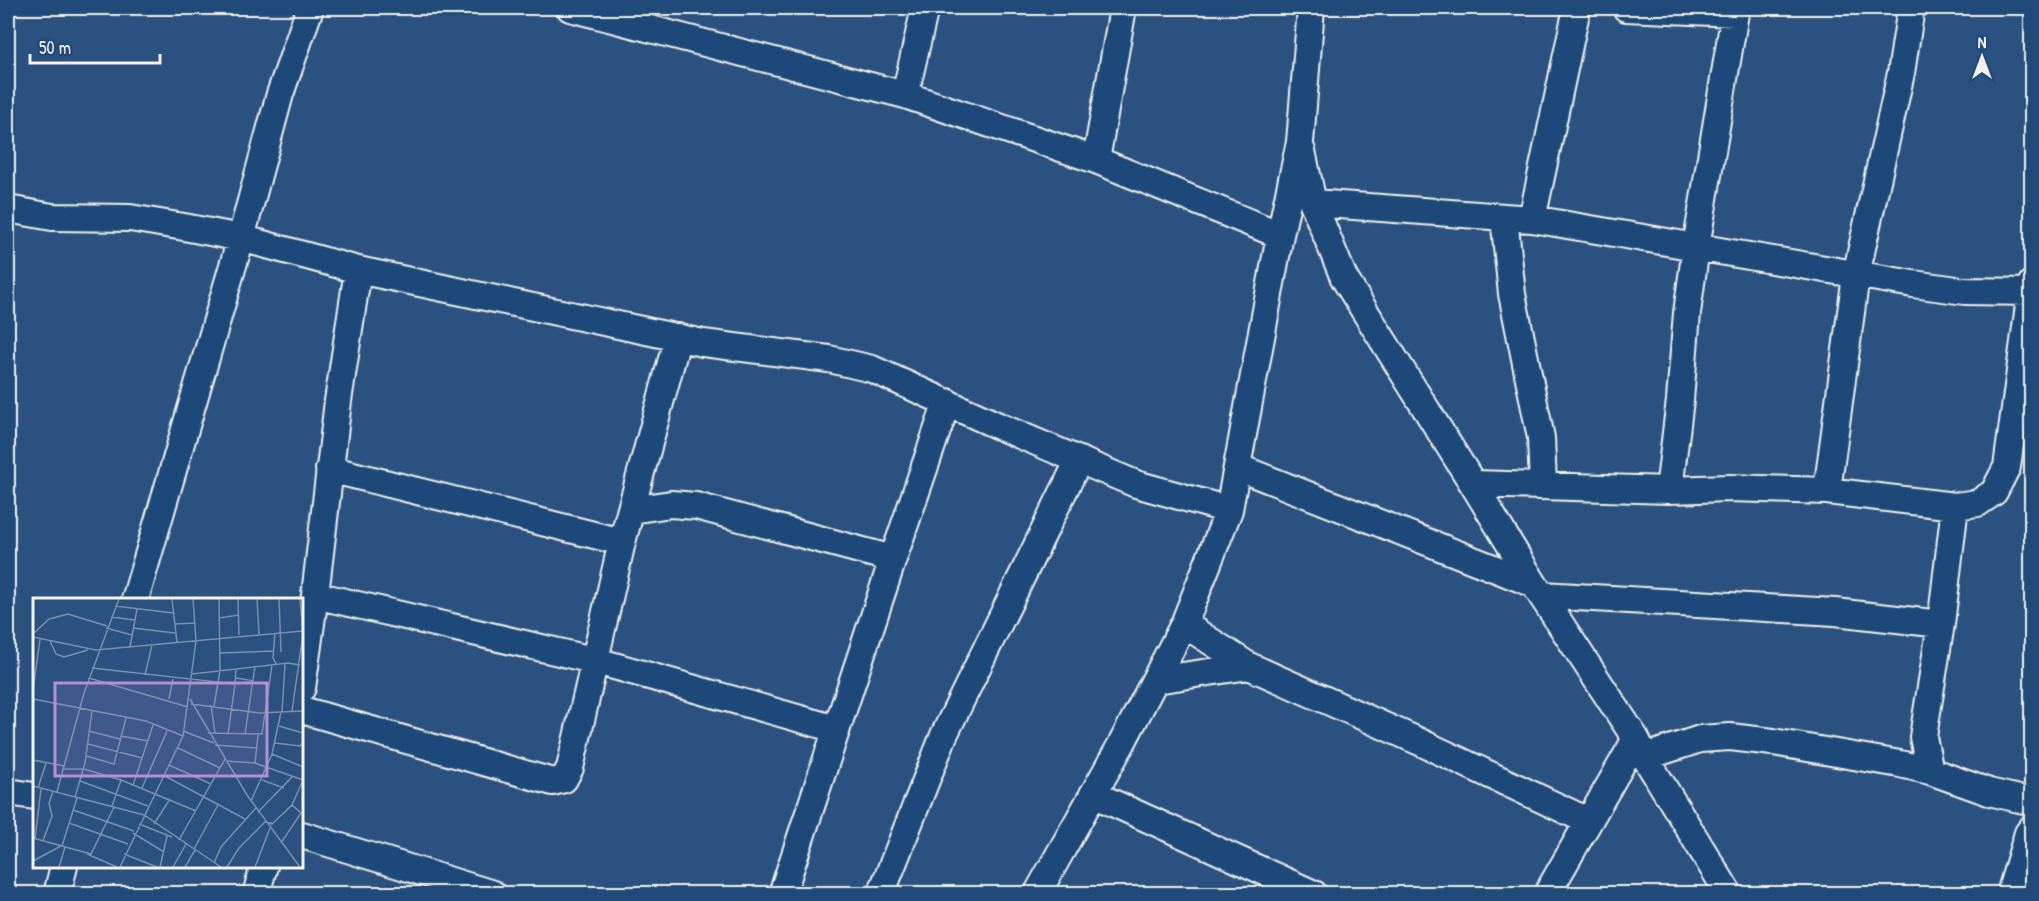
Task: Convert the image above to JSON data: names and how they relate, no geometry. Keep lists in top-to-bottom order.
{
  "scale_bar": "50 m",
  "north": "top"
}
